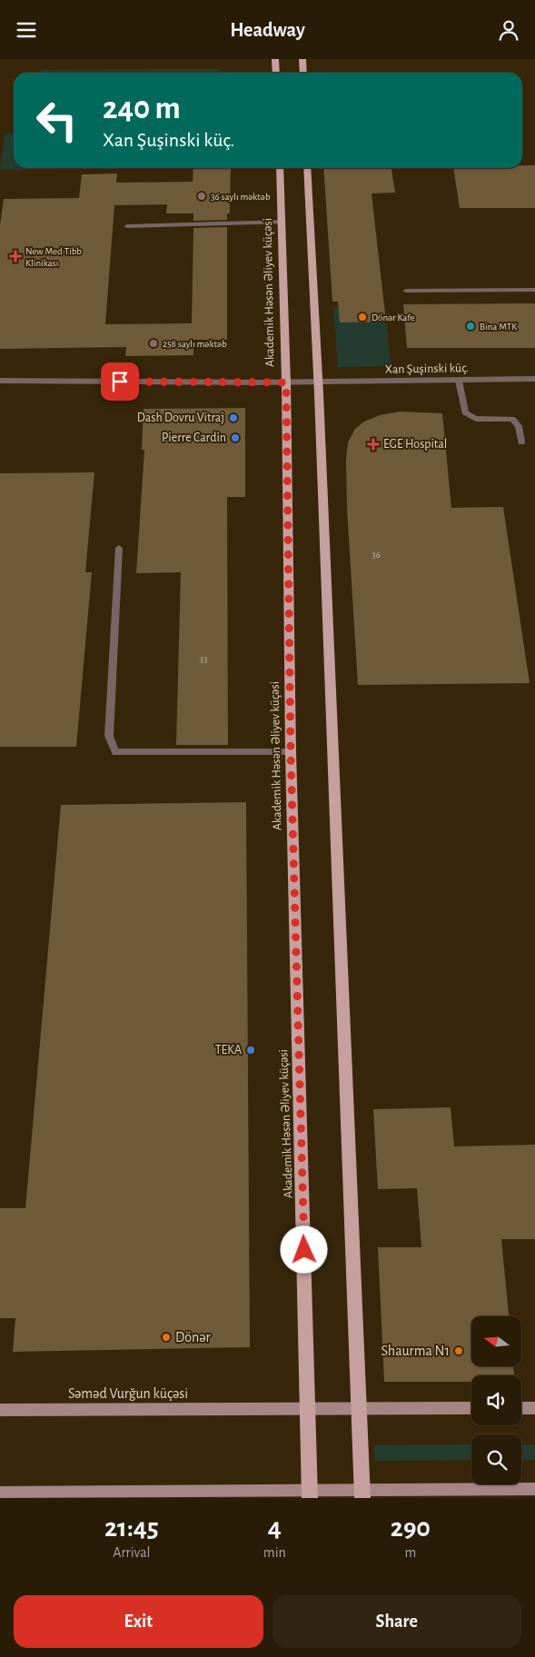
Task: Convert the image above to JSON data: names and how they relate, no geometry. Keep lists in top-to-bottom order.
{
  "streets": {
    "main road": ["Akademik Həsən Əliyev küçəsi", "Səməd Vurğun küçəsi"],
    "street": ["Xan Şuşinski küç."]
  },
  "crossings": [
    ["Akademik Həsən Əliyev küçəsi", "Xan Şuşinski küç."],
    ["Akademik Həsən Əliyev küçəsi", "Səməd Vurğun küçəsi"]
  ],
  "places": {
    "other": [
      "36 saylı məktəb",
      "Dönər Kafe",
      "Bina MTK",
      "258 saylı məktəb",
      "Dash Dovru Vitraj",
      "Pierre Cardin",
      "TEKA",
      "Dönər",
      "Shaurma N1"
    ],
    "health": ["New Med Tibb Klinikası", "EGE Hospital"]
  },
  "house_numbers": ["36", "33"],
  "north": "left",
  "page": {
    "header": "Headway",
    "turn": ["240 m", "Xan Şuşinski küç."],
    "eta": [
      "21:45",
      "Arrival",
      "4",
      "min",
      "290",
      "m"
    ],
    "buttons": ["Exit", "Share"]
  }
}
